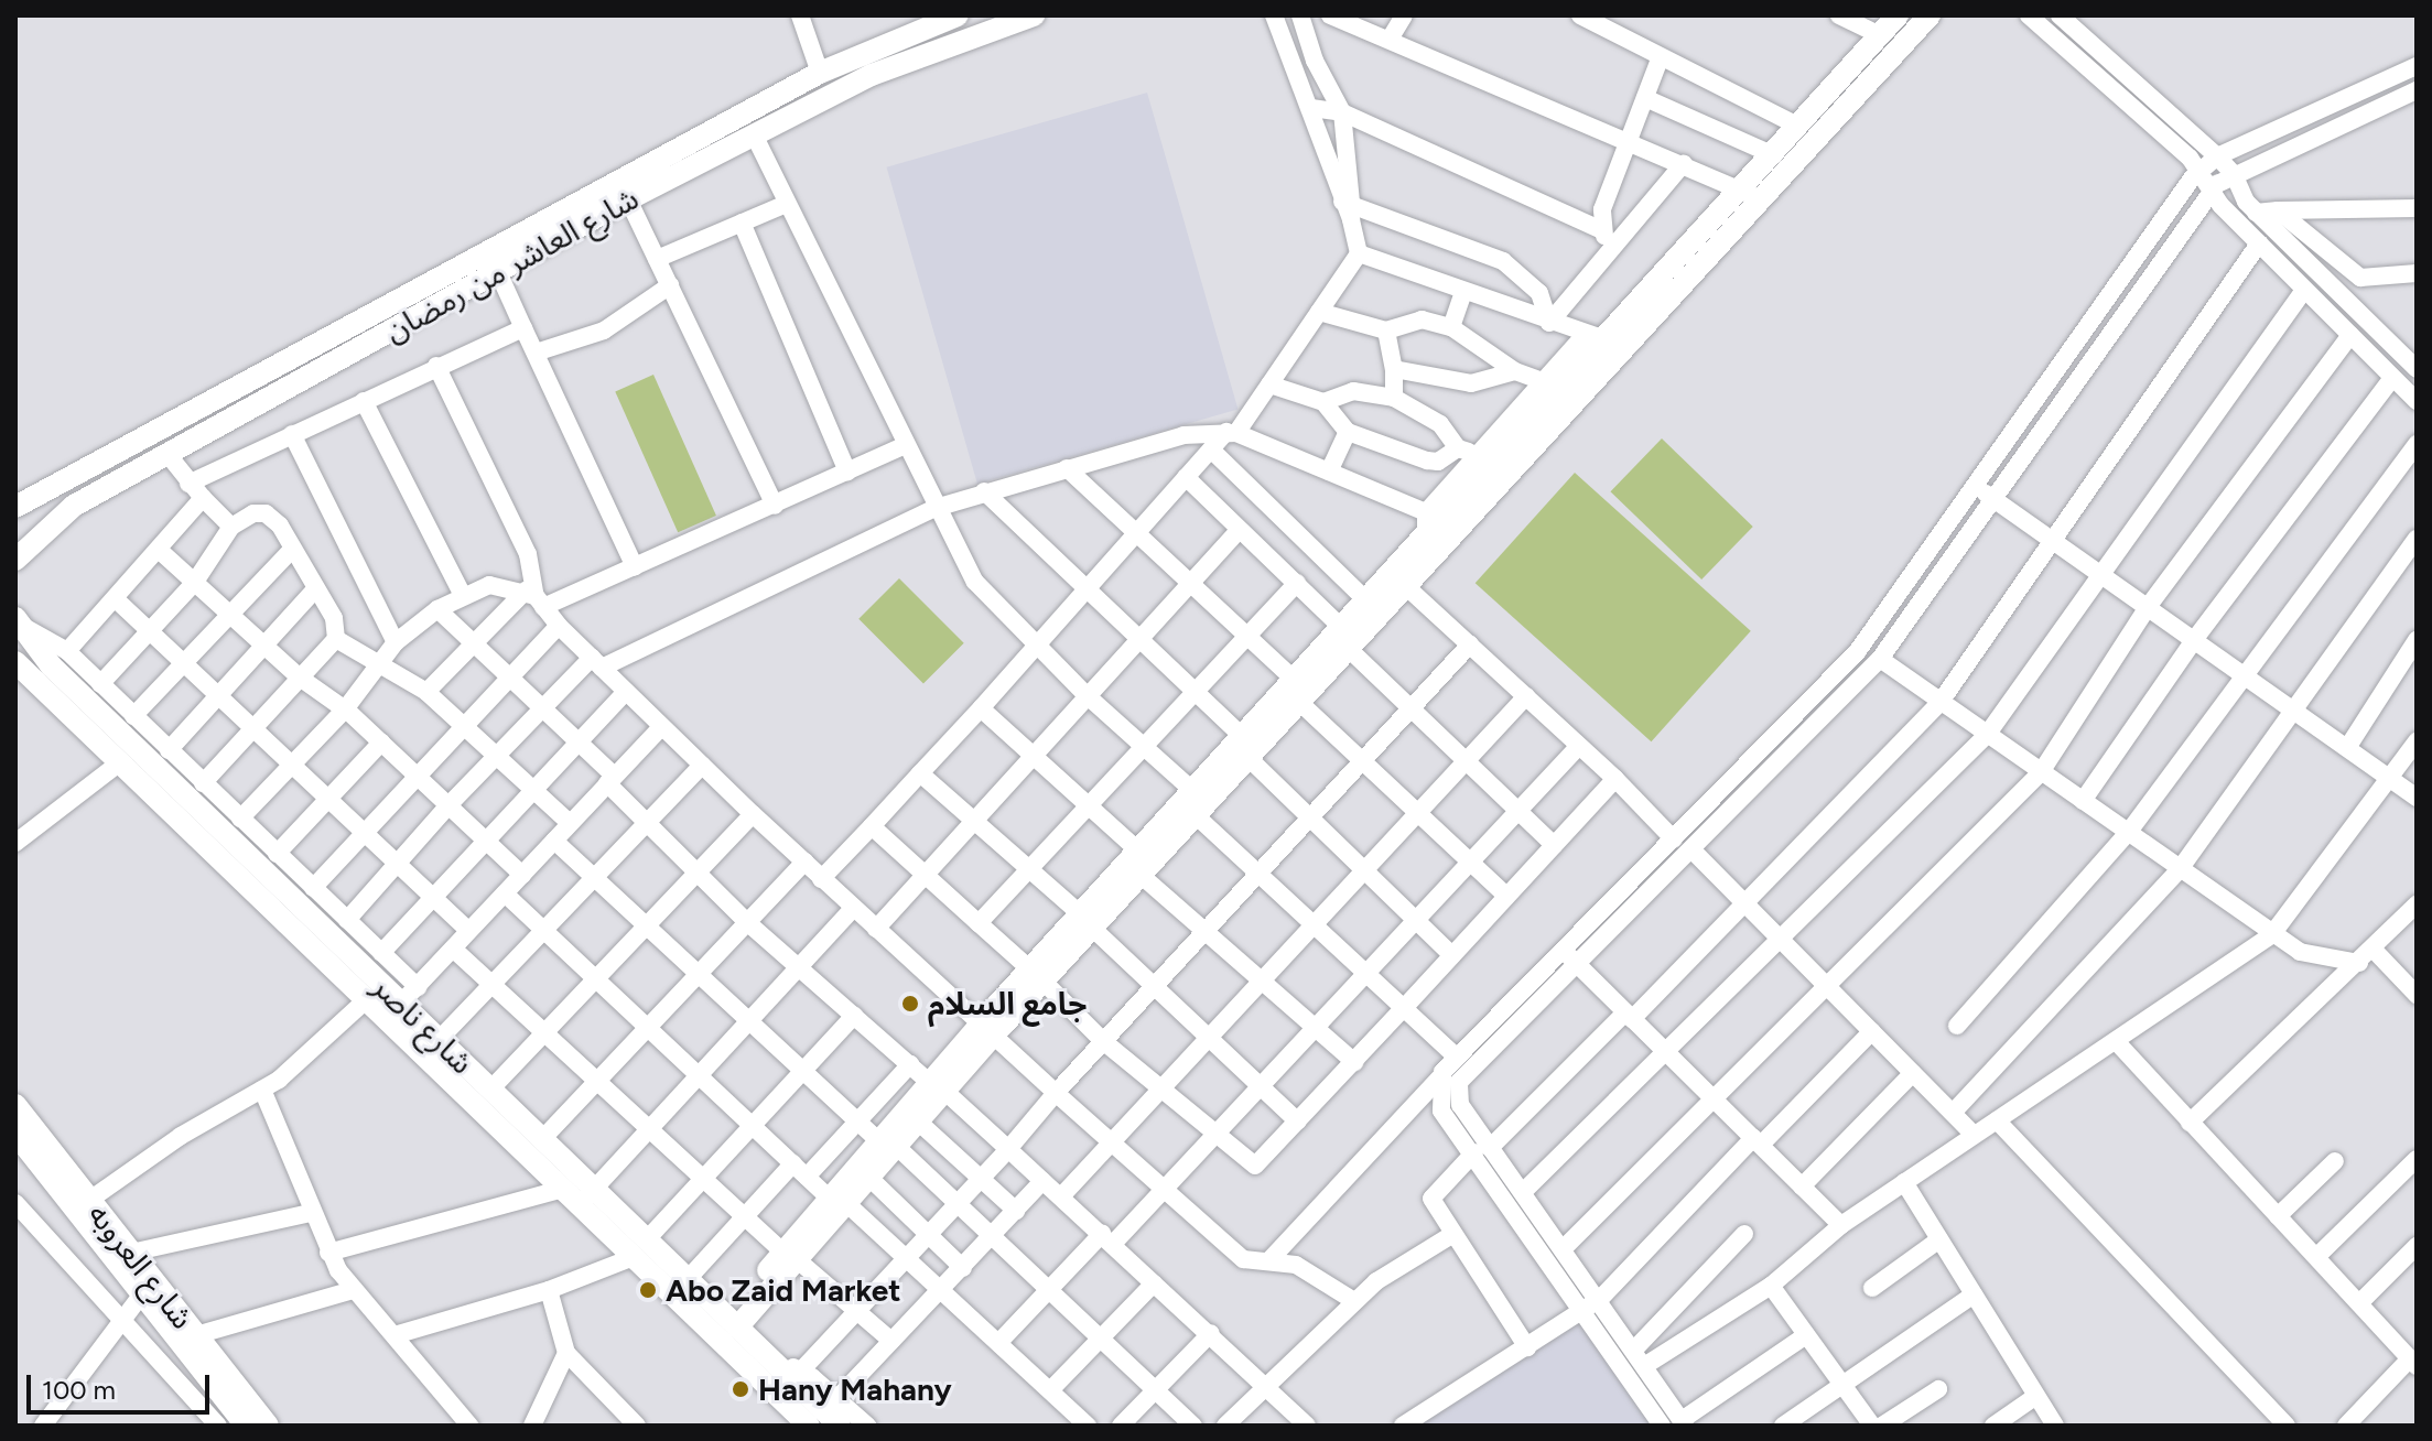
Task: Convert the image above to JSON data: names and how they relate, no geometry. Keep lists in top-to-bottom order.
{
  "streets": {
    "main road": ["شارع العاشر من رمضان", "شارع ناصر", "شارع العروبه"]
  },
  "places": ["جامع السلام", "Abo Zaid Market", "Hany Mahany"],
  "scale_bar": "100 m"
}
